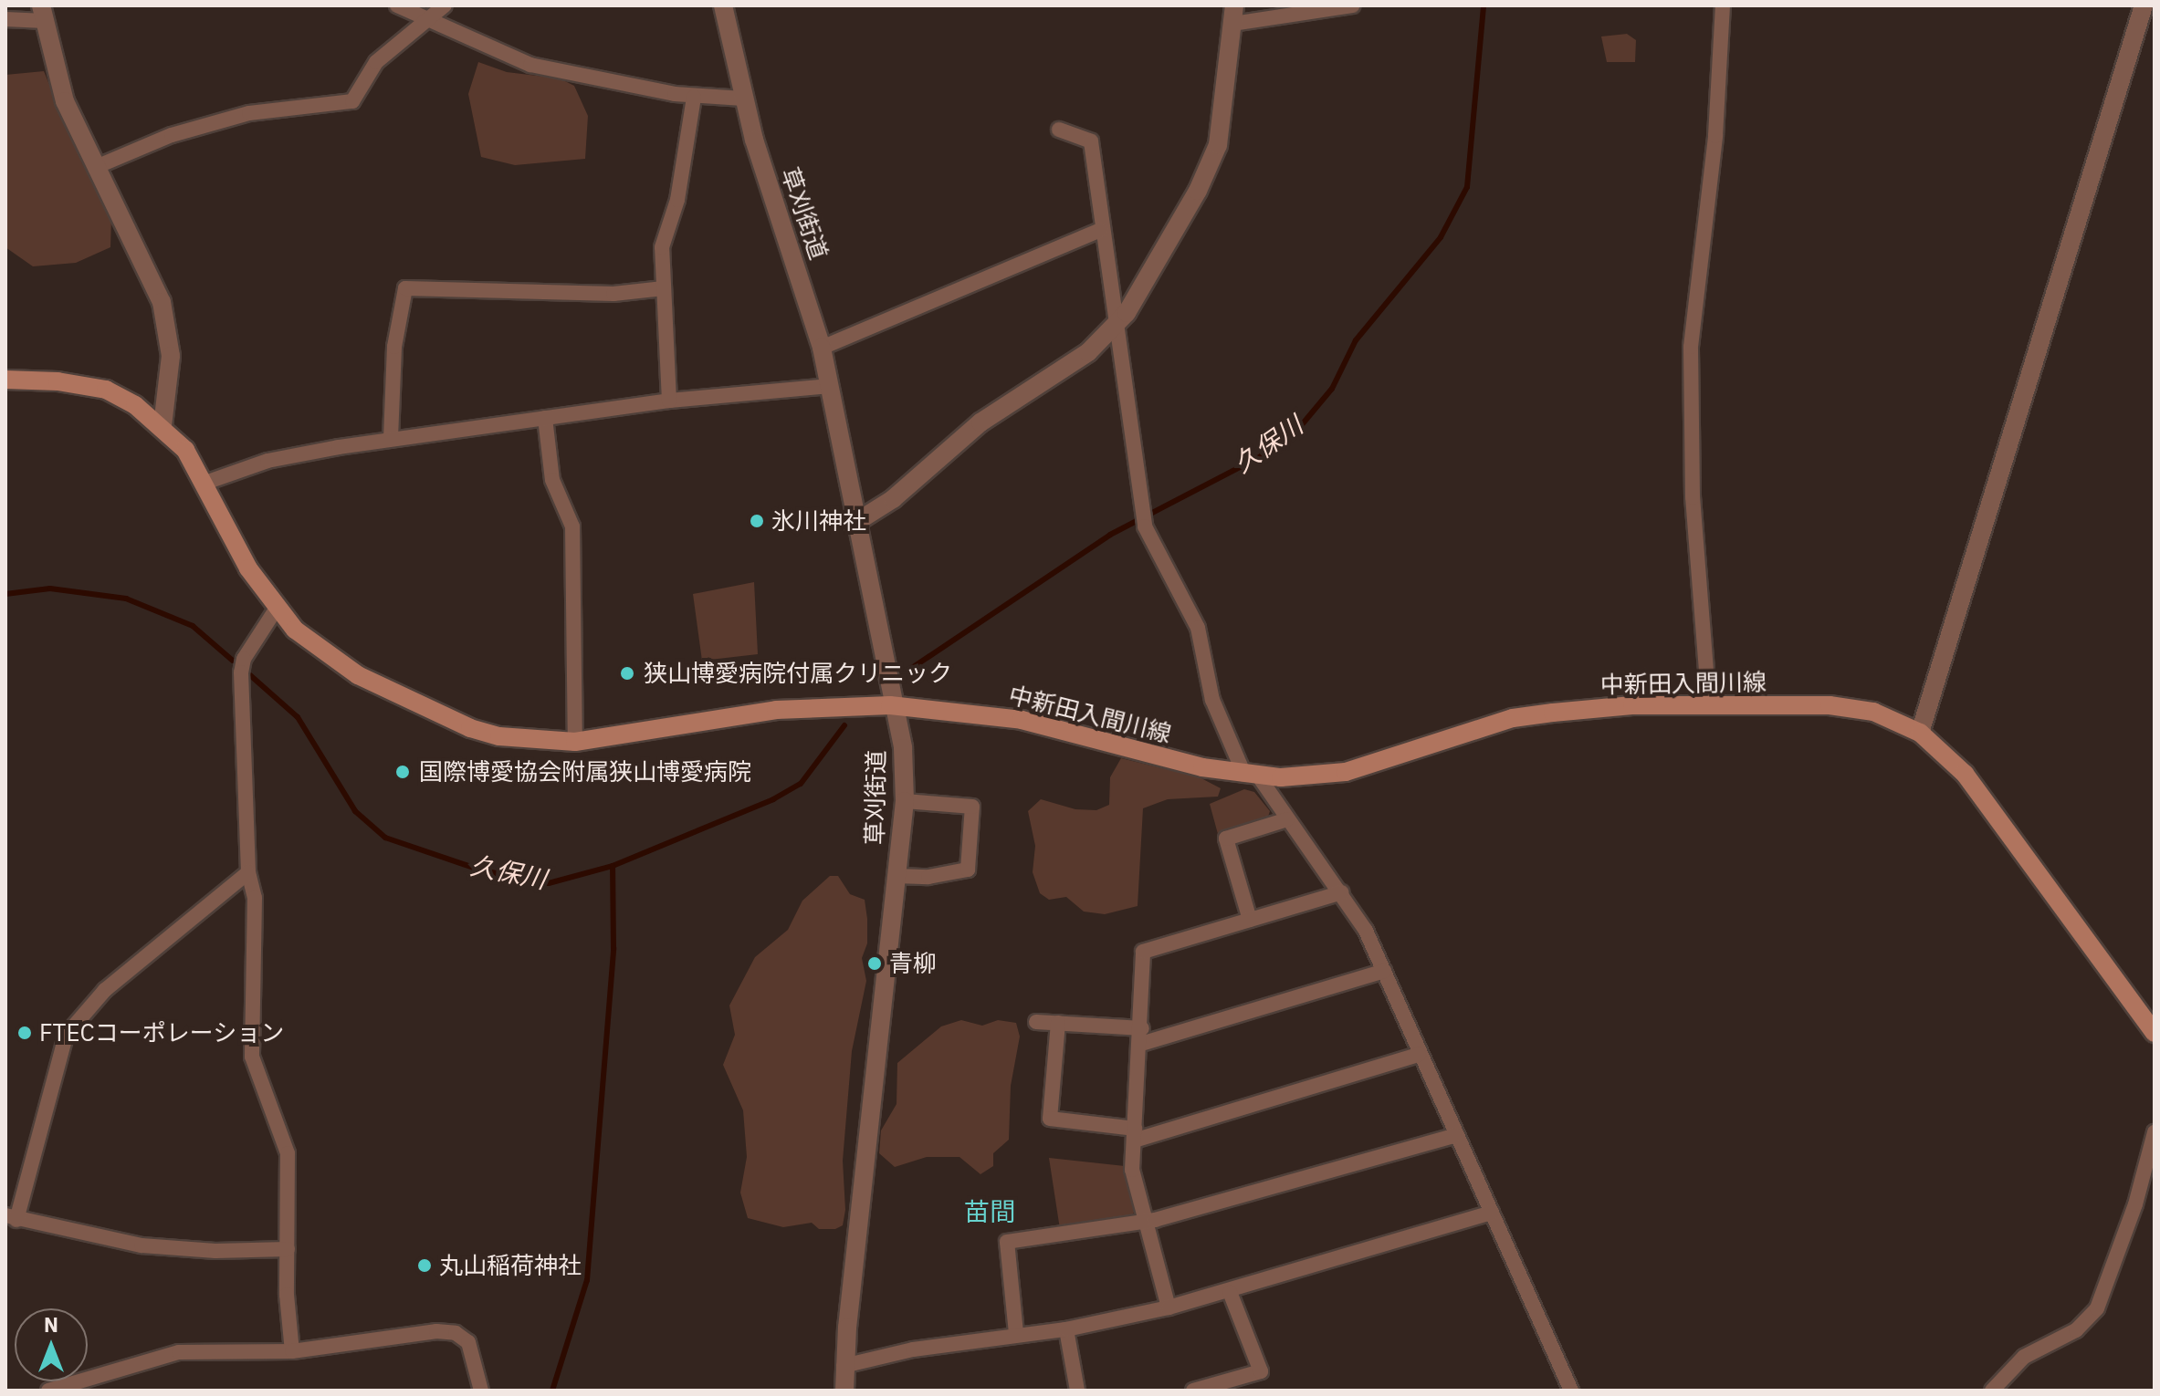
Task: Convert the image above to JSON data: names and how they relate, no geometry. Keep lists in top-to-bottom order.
{
  "streets": {
    "main road": ["中新田入間川線"],
    "street": ["草刈街道"]
  },
  "crossings": [
    ["草刈街道", "中新田入間川線"]
  ],
  "districts": ["苗間"],
  "water": ["久保川"],
  "places": [
    "氷川神社",
    "狭山博愛病院付属クリニック",
    "国際博愛協会附属狭山博愛病院",
    "青柳",
    "FTECコーポレーション",
    "丸山稲荷神社"
  ],
  "north": "top"
}
